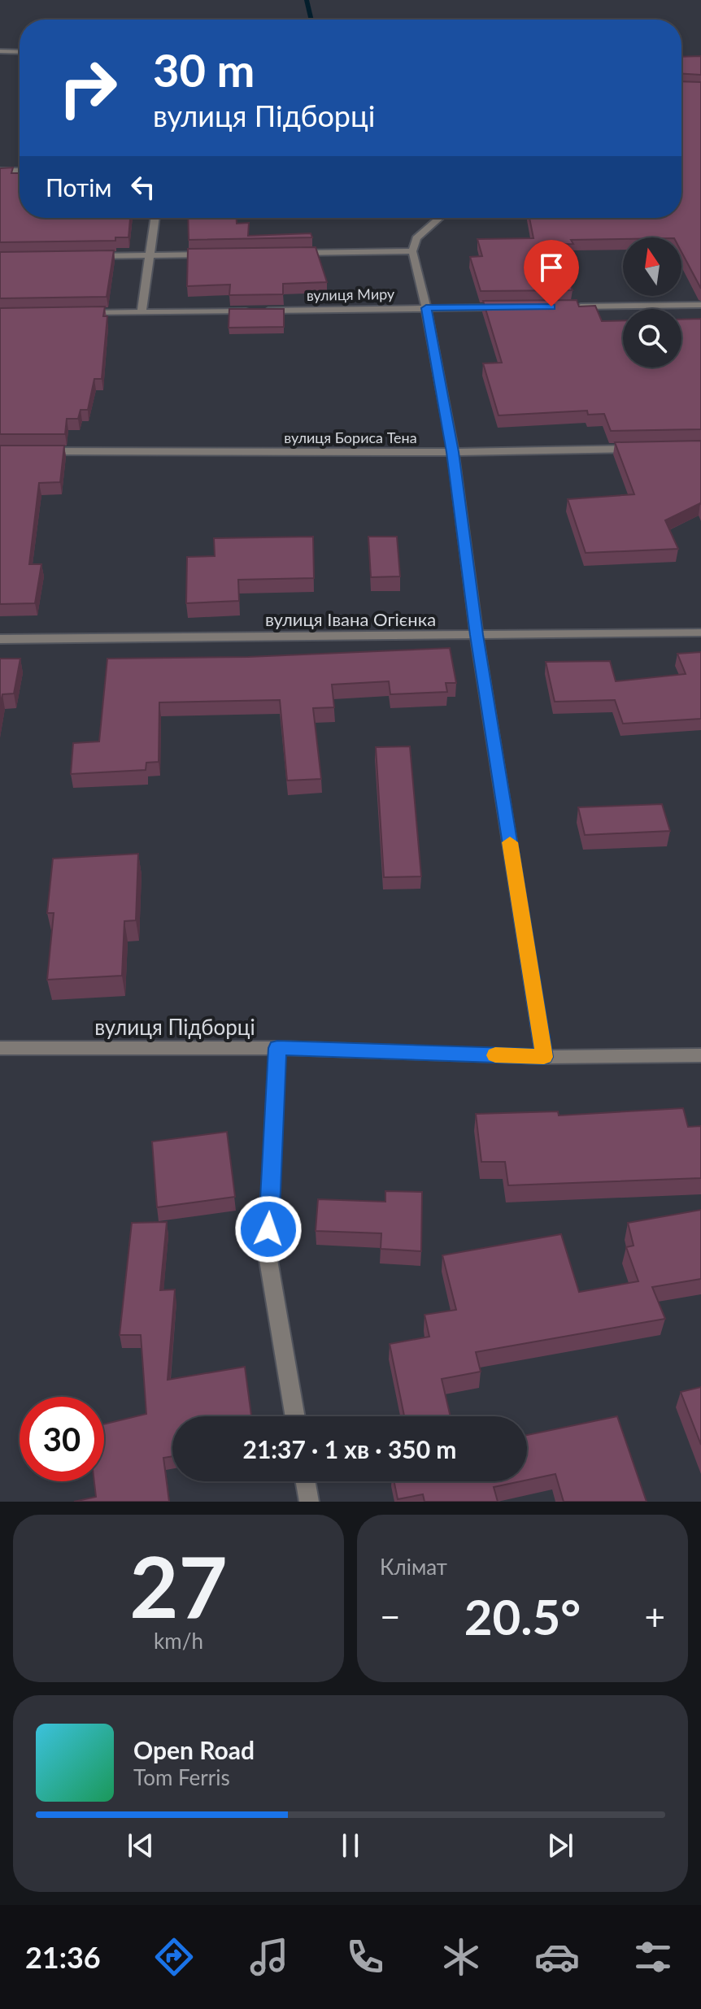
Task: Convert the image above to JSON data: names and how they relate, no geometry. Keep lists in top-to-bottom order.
{
  "streets": {
    "street": [
      "вулиця Миру",
      "вулиця Бориса Тена",
      "вулиця Івана Огієнка",
      "вулиця Підборці"
    ]
  },
  "north": "top",
  "page": {
    "turn": ["30 m", "вулиця Підборці"],
    "then": "Потім",
    "limit": "30",
    "trip": "21:37 · 1 хв · 350 m",
    "tile": [
      ["27", "km/h"],
      "Клімат"
    ],
    "heat": ["−", "20.5°", "+"],
    "song": ["Open Road", "Tom Ferris"],
    "tabs": "21:36"
  }
}
